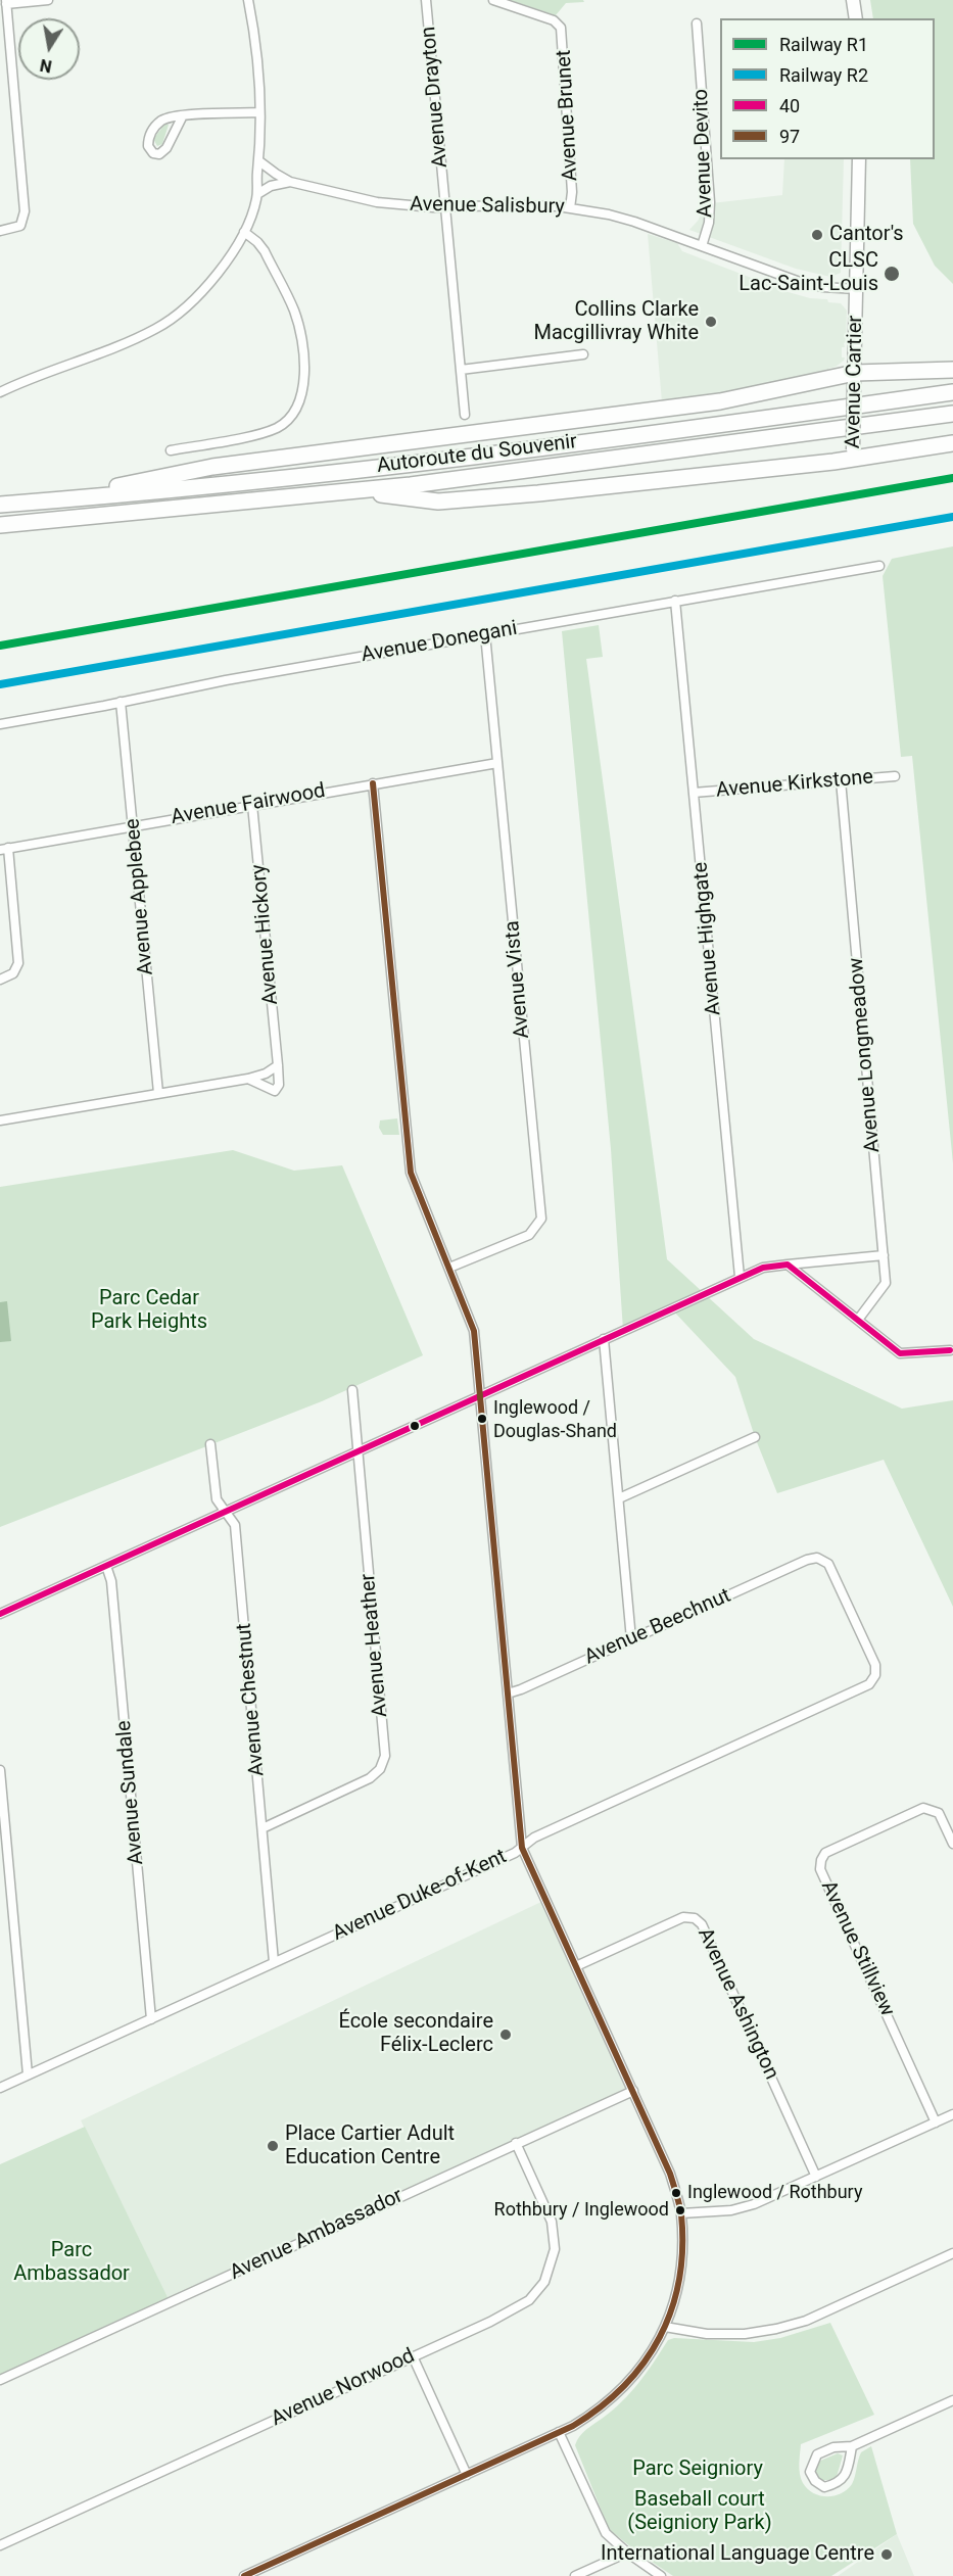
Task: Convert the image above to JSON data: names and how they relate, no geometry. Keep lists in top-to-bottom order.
{
  "streets": {
    "highway": ["Autoroute du Souvenir"],
    "street": [
      "Avenue Drayton",
      "Avenue Brunet",
      "Avenue Devito",
      "Avenue Salisbury",
      "Avenue Cartier",
      "Avenue Donegani",
      "Avenue Kirkstone",
      "Avenue Fairwood",
      "Avenue Applebee",
      "Avenue Hickory",
      "Avenue Highgate",
      "Avenue Vista",
      "Avenue Longmeadow",
      "Avenue Beechnut",
      "Avenue Heather",
      "Avenue Chestnut",
      "Avenue Sundale",
      "Avenue Duke-of-Kent",
      "Avenue Stillview",
      "Avenue Ashington",
      "Avenue Ambassador",
      "Avenue Norwood"
    ]
  },
  "crossings": [
    ["Avenue Drayton", "Avenue Salisbury"],
    ["Avenue Brunet", "Avenue Salisbury"],
    ["Avenue Devito", "Avenue Salisbury"],
    ["Avenue Salisbury", "Avenue Cartier"],
    ["Avenue Donegani", "Avenue Applebee"],
    ["Avenue Donegani", "Avenue Highgate"],
    ["Avenue Donegani", "Avenue Vista"],
    ["Avenue Kirkstone", "Avenue Highgate"],
    ["Avenue Kirkstone", "Avenue Longmeadow"],
    ["Avenue Fairwood", "Avenue Applebee"],
    ["Avenue Fairwood", "Avenue Hickory"],
    ["Avenue Fairwood", "Avenue Vista"],
    ["Avenue Beechnut", "Avenue Duke-of-Kent"],
    ["Avenue Heather", "Avenue Chestnut"],
    ["Avenue Chestnut", "Avenue Duke-of-Kent"],
    ["Avenue Sundale", "Avenue Duke-of-Kent"],
    ["Avenue Ambassador", "Avenue Norwood"]
  ],
  "parks": [
    "Parc Cedar Park Heights",
    "Parc Ambassador",
    "Parc Seigniory",
    "Baseball court (Seigniory Park)"
  ],
  "places": [
    "Cantor's",
    "CLSC Lac-Saint-Louis",
    "Collins Clarke Macgillivray White",
    "Inglewood / Douglas-Shand",
    "École secondaire Félix-Leclerc",
    "Place Cartier Adult Education Centre",
    "Inglewood / Rothbury",
    "Rothbury / Inglewood",
    "International Language Centre"
  ],
  "lines": [
    "rail line R1",
    "rail line R2",
    "transit line 97",
    "transit line 40"
  ],
  "legend": [
    "Railway R1",
    "Railway R2",
    "40",
    "97"
  ],
  "north": "bottom"
}
